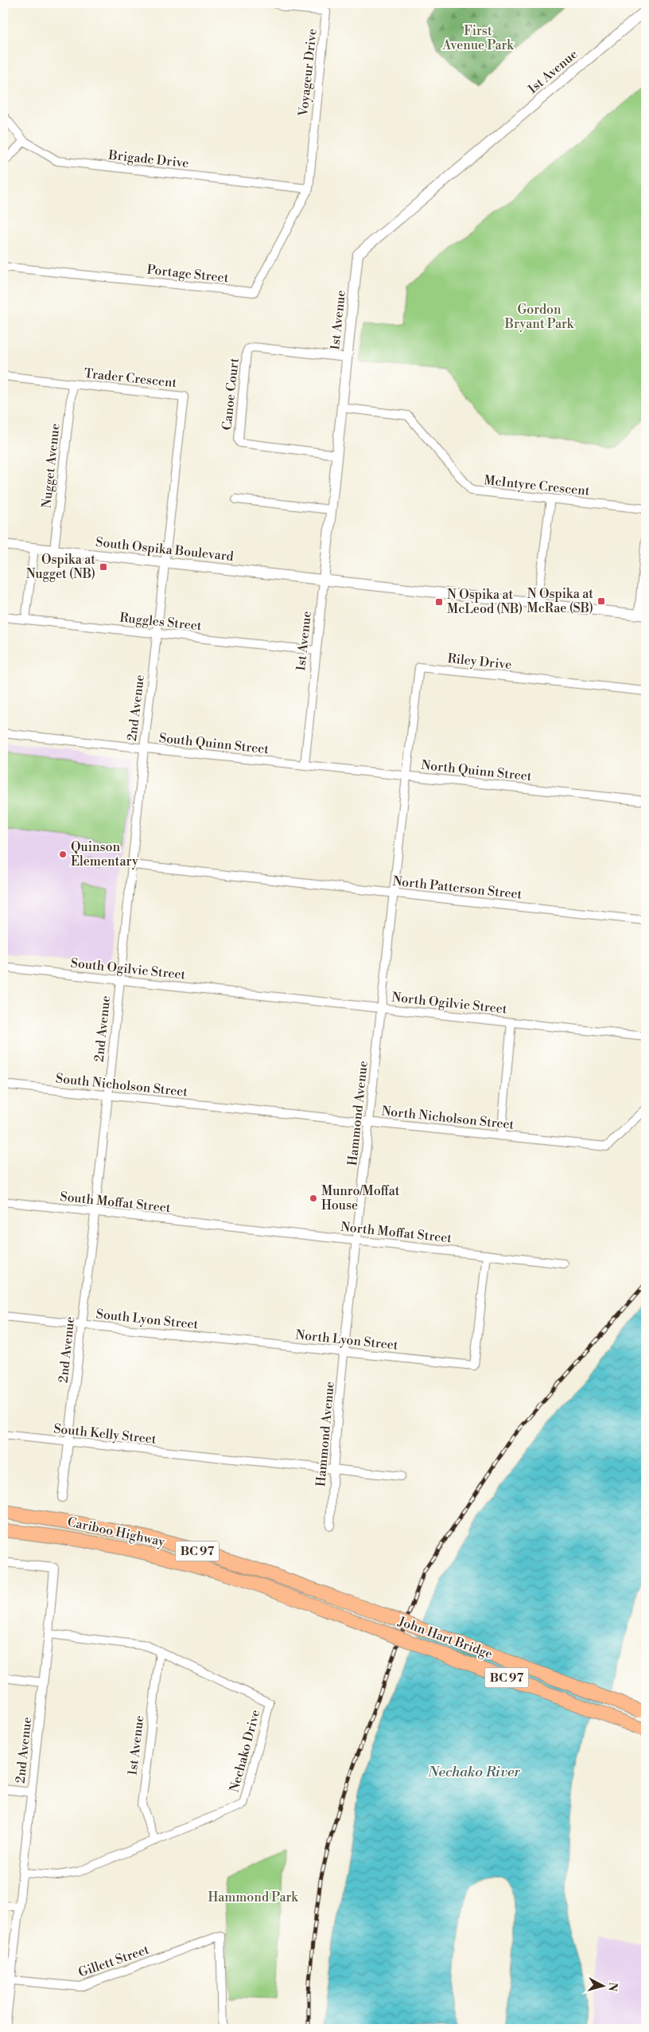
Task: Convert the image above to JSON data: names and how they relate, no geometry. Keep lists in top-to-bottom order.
{
  "streets": {
    "highway": ["Cariboo Highway", "BC 97", "John Hart Bridge"],
    "street": [
      "1st Avenue",
      "Voyageur Drive",
      "Brigade Drive",
      "Portage Street",
      "Trader Crescent",
      "Canoe Court",
      "Nugget Avenue",
      "McIntyre Crescent",
      "South Ospika Boulevard",
      "Ruggles Street",
      "Riley Drive",
      "2nd Avenue",
      "South Quinn Street",
      "North Quinn Street",
      "North Patterson Street",
      "South Ogilvie Street",
      "North Ogilvie Street",
      "South Nicholson Street",
      "Hammond Avenue",
      "North Nicholson Street",
      "South Moffat Street",
      "North Moffat Street",
      "South Lyon Street",
      "North Lyon Street",
      "South Kelly Street",
      "Nechako Drive",
      "Gillett Street"
    ]
  },
  "crossings": [
    ["1st Avenue", "Canoe Court"],
    ["1st Avenue", "McIntyre Crescent"],
    ["1st Avenue", "South Ospika Boulevard"],
    ["1st Avenue", "Ruggles Street"],
    ["1st Avenue", "South Quinn Street"],
    ["1st Avenue", "North Quinn Street"],
    ["1st Avenue", "Nechako Drive"],
    ["Voyageur Drive", "Brigade Drive"],
    ["Voyageur Drive", "Portage Street"],
    ["Brigade Drive", "Portage Street"],
    ["Trader Crescent", "Nugget Avenue"],
    ["Trader Crescent", "South Ospika Boulevard"],
    ["Trader Crescent", "2nd Avenue"],
    ["Nugget Avenue", "South Ospika Boulevard"],
    ["South Ospika Boulevard", "2nd Avenue"],
    ["Ruggles Street", "2nd Avenue"],
    ["Riley Drive", "North Quinn Street"],
    ["Riley Drive", "Hammond Avenue"],
    ["2nd Avenue", "South Quinn Street"],
    ["2nd Avenue", "North Patterson Street"],
    ["2nd Avenue", "South Ogilvie Street"],
    ["2nd Avenue", "South Nicholson Street"],
    ["2nd Avenue", "South Moffat Street"],
    ["2nd Avenue", "South Lyon Street"],
    ["2nd Avenue", "South Kelly Street"],
    ["2nd Avenue", "Nechako Drive"],
    ["2nd Avenue", "Gillett Street"],
    ["South Quinn Street", "North Quinn Street"],
    ["North Quinn Street", "Hammond Avenue"],
    ["North Patterson Street", "Hammond Avenue"],
    ["South Ogilvie Street", "North Ogilvie Street"],
    ["North Ogilvie Street", "Hammond Avenue"],
    ["South Nicholson Street", "North Nicholson Street"],
    ["Hammond Avenue", "North Nicholson Street"],
    ["Hammond Avenue", "North Moffat Street"],
    ["Hammond Avenue", "North Lyon Street"],
    ["Hammond Avenue", "South Kelly Street"],
    ["South Moffat Street", "North Moffat Street"],
    ["North Moffat Street", "North Lyon Street"],
    ["South Lyon Street", "North Lyon Street"],
    ["Cariboo Highway", "John Hart Bridge"]
  ],
  "water": ["Nechako River"],
  "parks": ["First Avenue Park", "Gordon Bryant Park", "Hammond Park"],
  "places": {
    "transit": ["Ospika at Nugget (NB)", "N Ospika at McRae (SB)", "N Ospika at McLeod (NB)"],
    "other": ["Quinson Elementary", "Munro/Moffat House"]
  },
  "north": "right"
}
